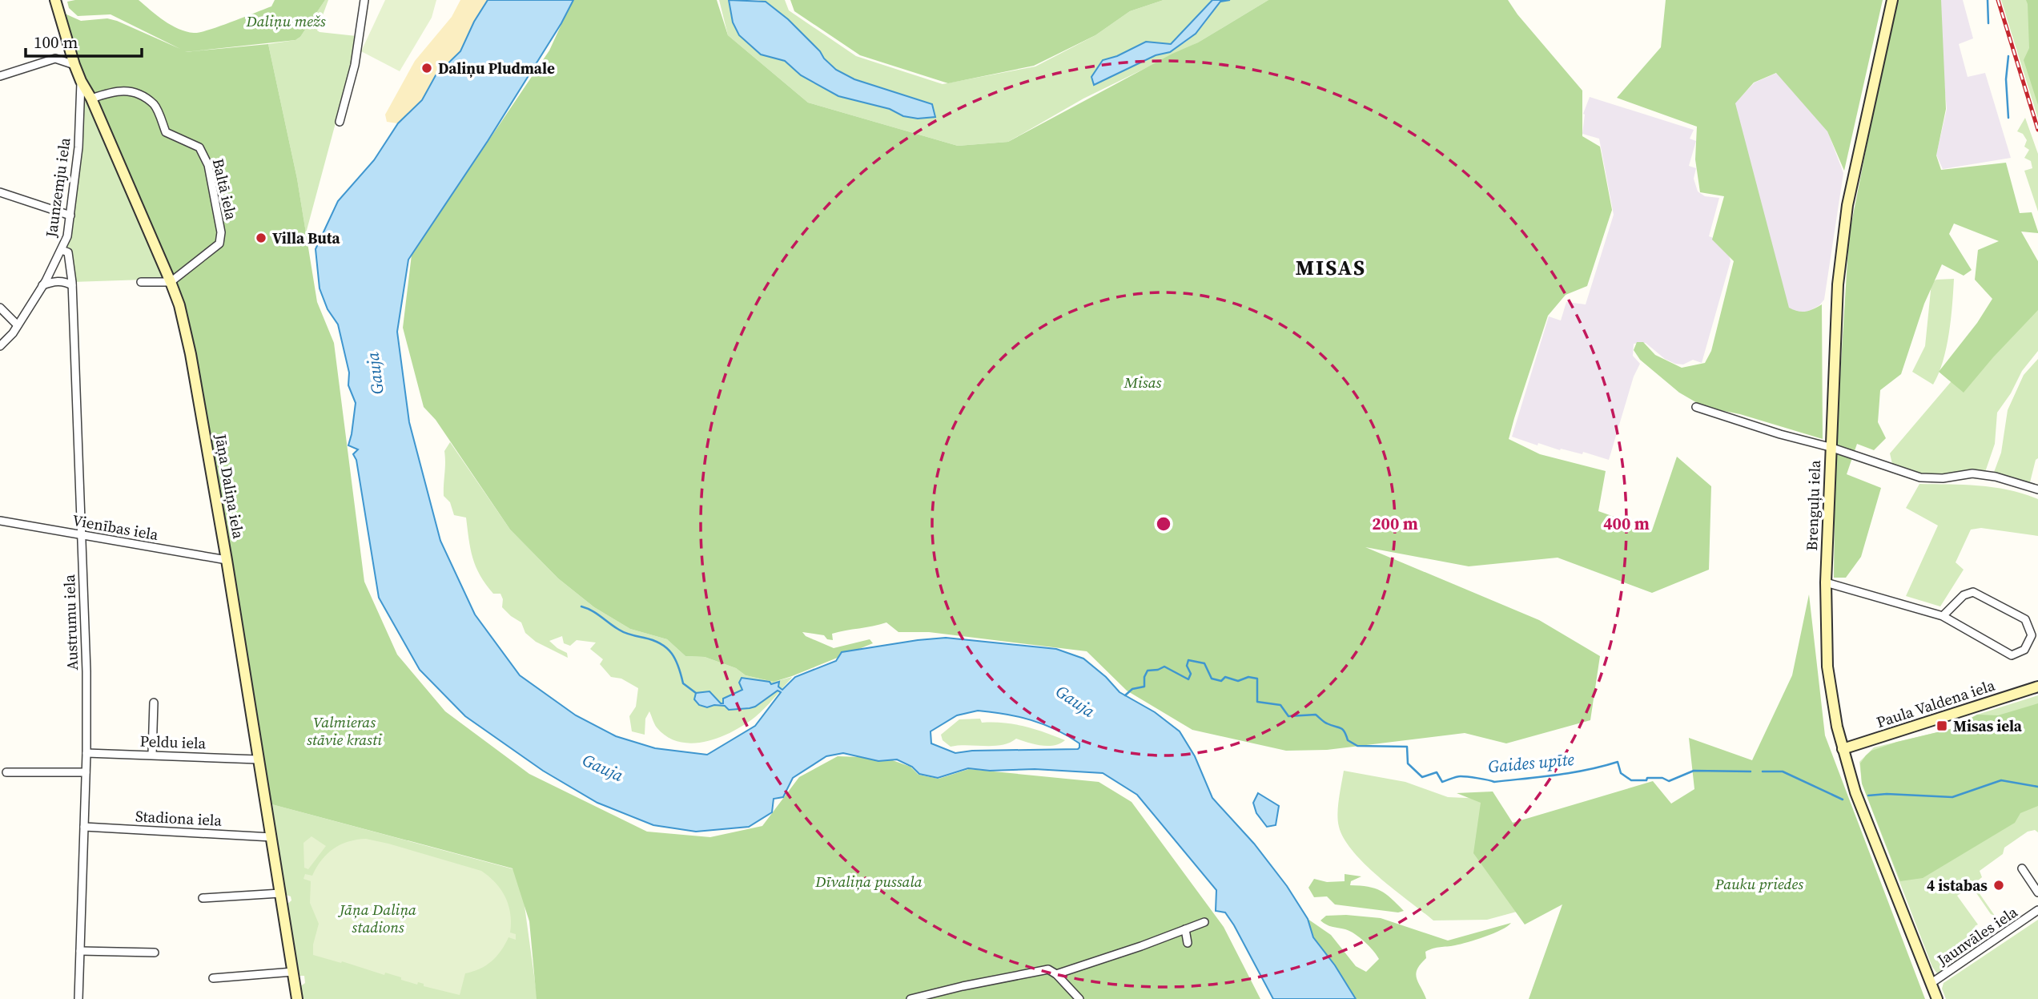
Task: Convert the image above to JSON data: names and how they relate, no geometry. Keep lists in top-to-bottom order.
{
  "streets": {
    "street": [
      "Jaunzemju iela",
      "Baltā iela",
      "Jāņa Daliņa iela",
      "Brenguļu iela",
      "Vienības iela",
      "Austrumu iela",
      "Paula Valdena iela",
      "Peldu iela",
      "Stadiona iela",
      "Jaunvāles iela"
    ]
  },
  "crossings": [
    ["Jaunzemju iela", "Jāņa Daliņa iela"],
    ["Jaunzemju iela", "Austrumu iela"],
    ["Baltā iela", "Jāņa Daliņa iela"],
    ["Jāņa Daliņa iela", "Vienības iela"],
    ["Jāņa Daliņa iela", "Peldu iela"],
    ["Jāņa Daliņa iela", "Stadiona iela"],
    ["Brenguļu iela", "Paula Valdena iela"],
    ["Brenguļu iela", "Jaunvāles iela"],
    ["Vienības iela", "Austrumu iela"],
    ["Austrumu iela", "Peldu iela"],
    ["Austrumu iela", "Stadiona iela"]
  ],
  "districts": ["MISAS"],
  "water": ["Gauja", "Gaides upīte"],
  "parks": [
    "Daliņu mežs",
    "Misas",
    "Valmieras stāvie krasti",
    "Dīvaliņa pussala",
    "Pauku priedes",
    "Jāņa Daliņa stadions"
  ],
  "places": {
    "other": ["Daliņu Pludmale", "Villa Buta", "4 istabas"],
    "transit": ["Misas iela"]
  },
  "scale_bar": "100 m",
  "rings": ["200 m", "400 m"]
}
